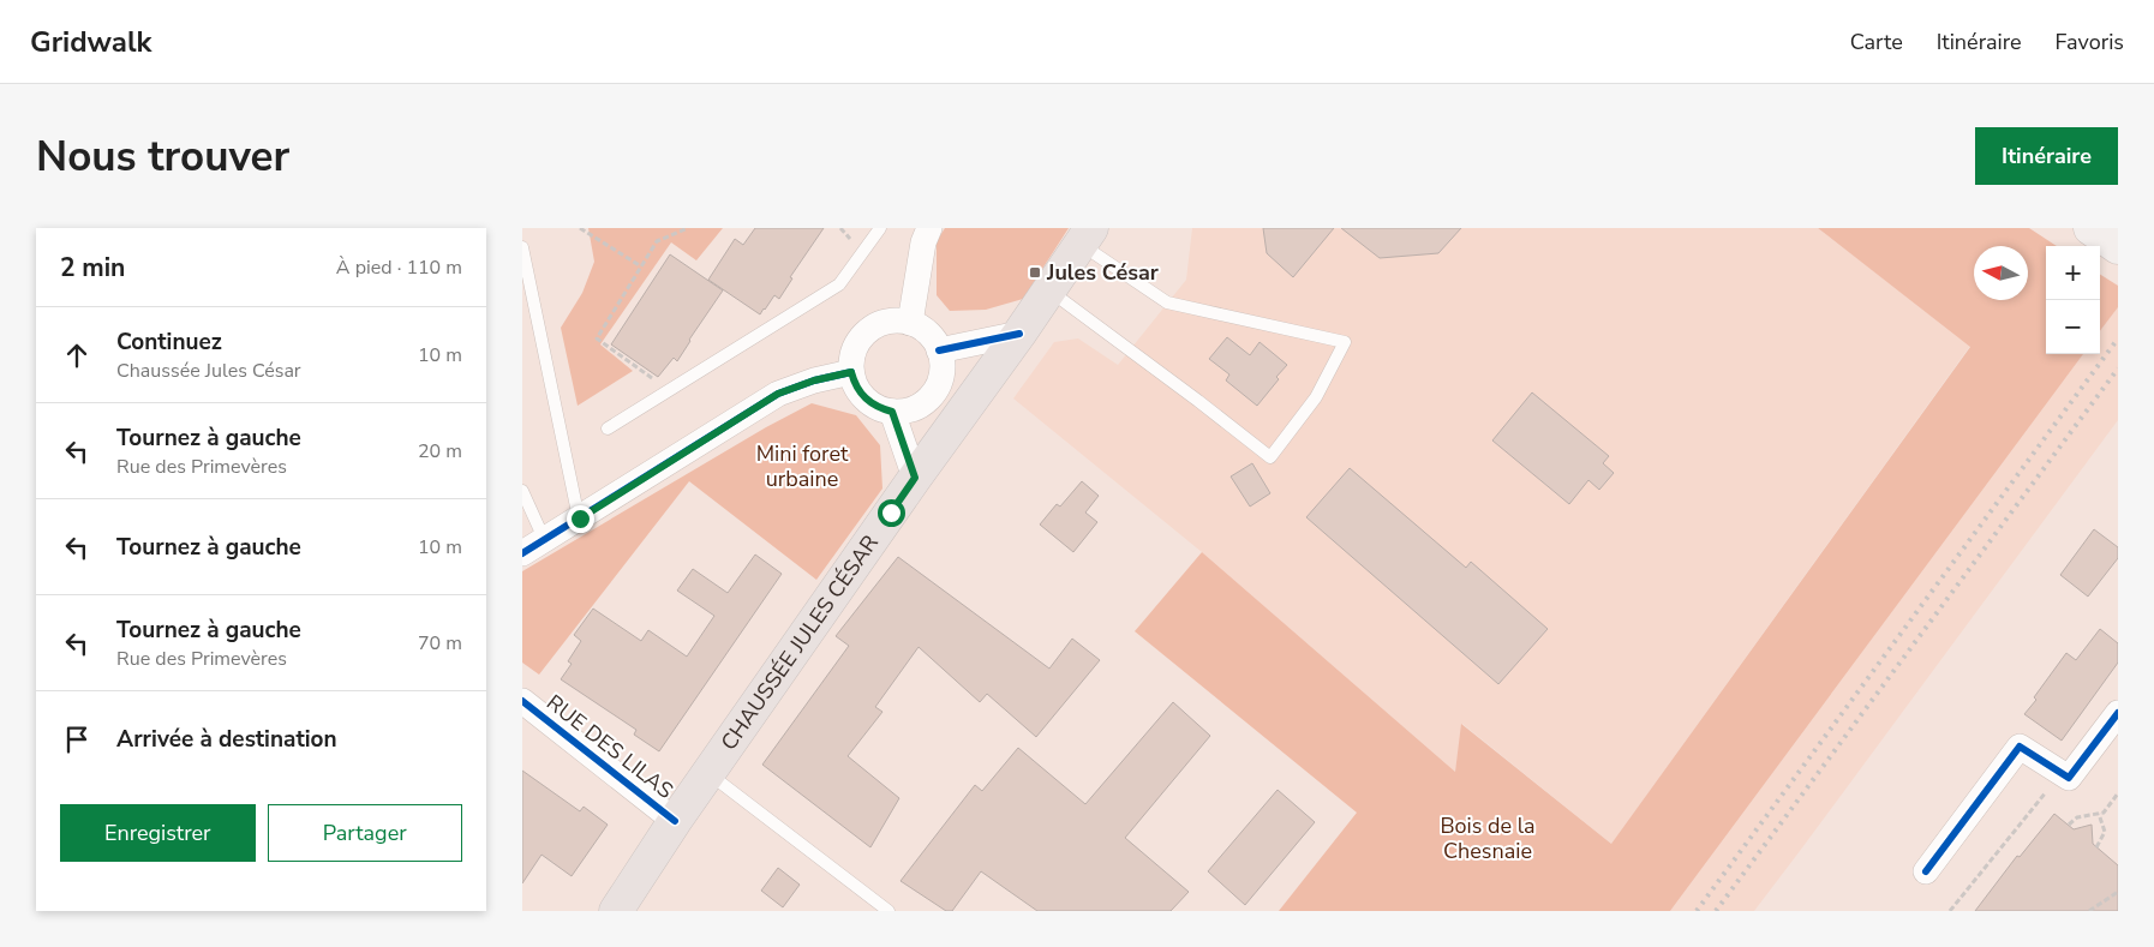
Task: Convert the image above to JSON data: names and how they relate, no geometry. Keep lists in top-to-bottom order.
{
  "streets": {
    "main road": ["CHAUSSÉE JULES CÉSAR"],
    "street": ["RUE DES LILAS"]
  },
  "crossings": [
    ["CHAUSSÉE JULES CÉSAR", "RUE DES LILAS"]
  ],
  "parks": ["Mini foret urbaine", "Bois de la Chesnaie"],
  "places": {
    "transit": ["Jules César"]
  },
  "north": "left",
  "page": {
    "header": "Gridwalk",
    "nav": ["Carte", "Itinéraire", "Favoris"],
    "buttons": [
      "Itinéraire",
      ["Enregistrer", "Partager"]
    ],
    "title": "Nous trouver",
    "heading": ["2 min", "À pied · 110 m"],
    "map_buttons": ["+", "−"],
    "list": [
      ["Continuez", "Chaussée Jules César", "10 m"],
      ["Tournez à gauche", "Rue des Primevères", "20 m"],
      ["Tournez à gauche", "10 m"],
      ["Tournez à gauche", "Rue des Primevères", "70 m"],
      "Arrivée à destination"
    ]
  }
}
